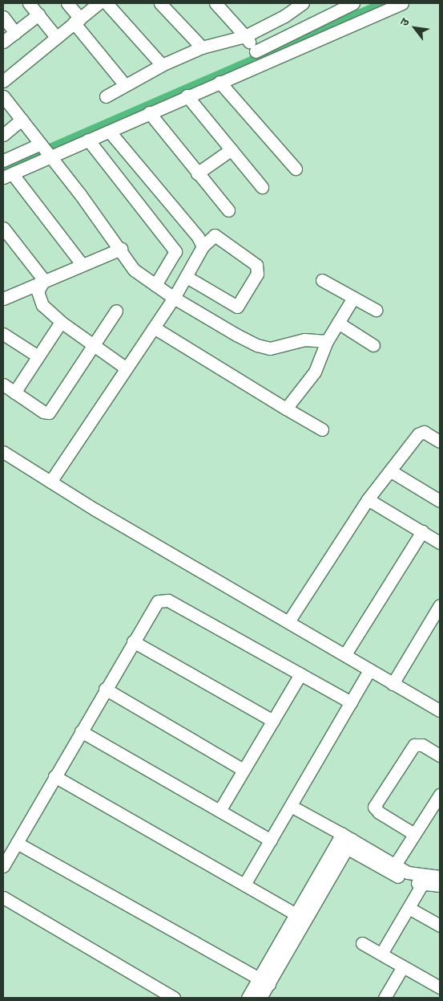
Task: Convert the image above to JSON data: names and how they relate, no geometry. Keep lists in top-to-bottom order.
{
  "north": "top left"
}
